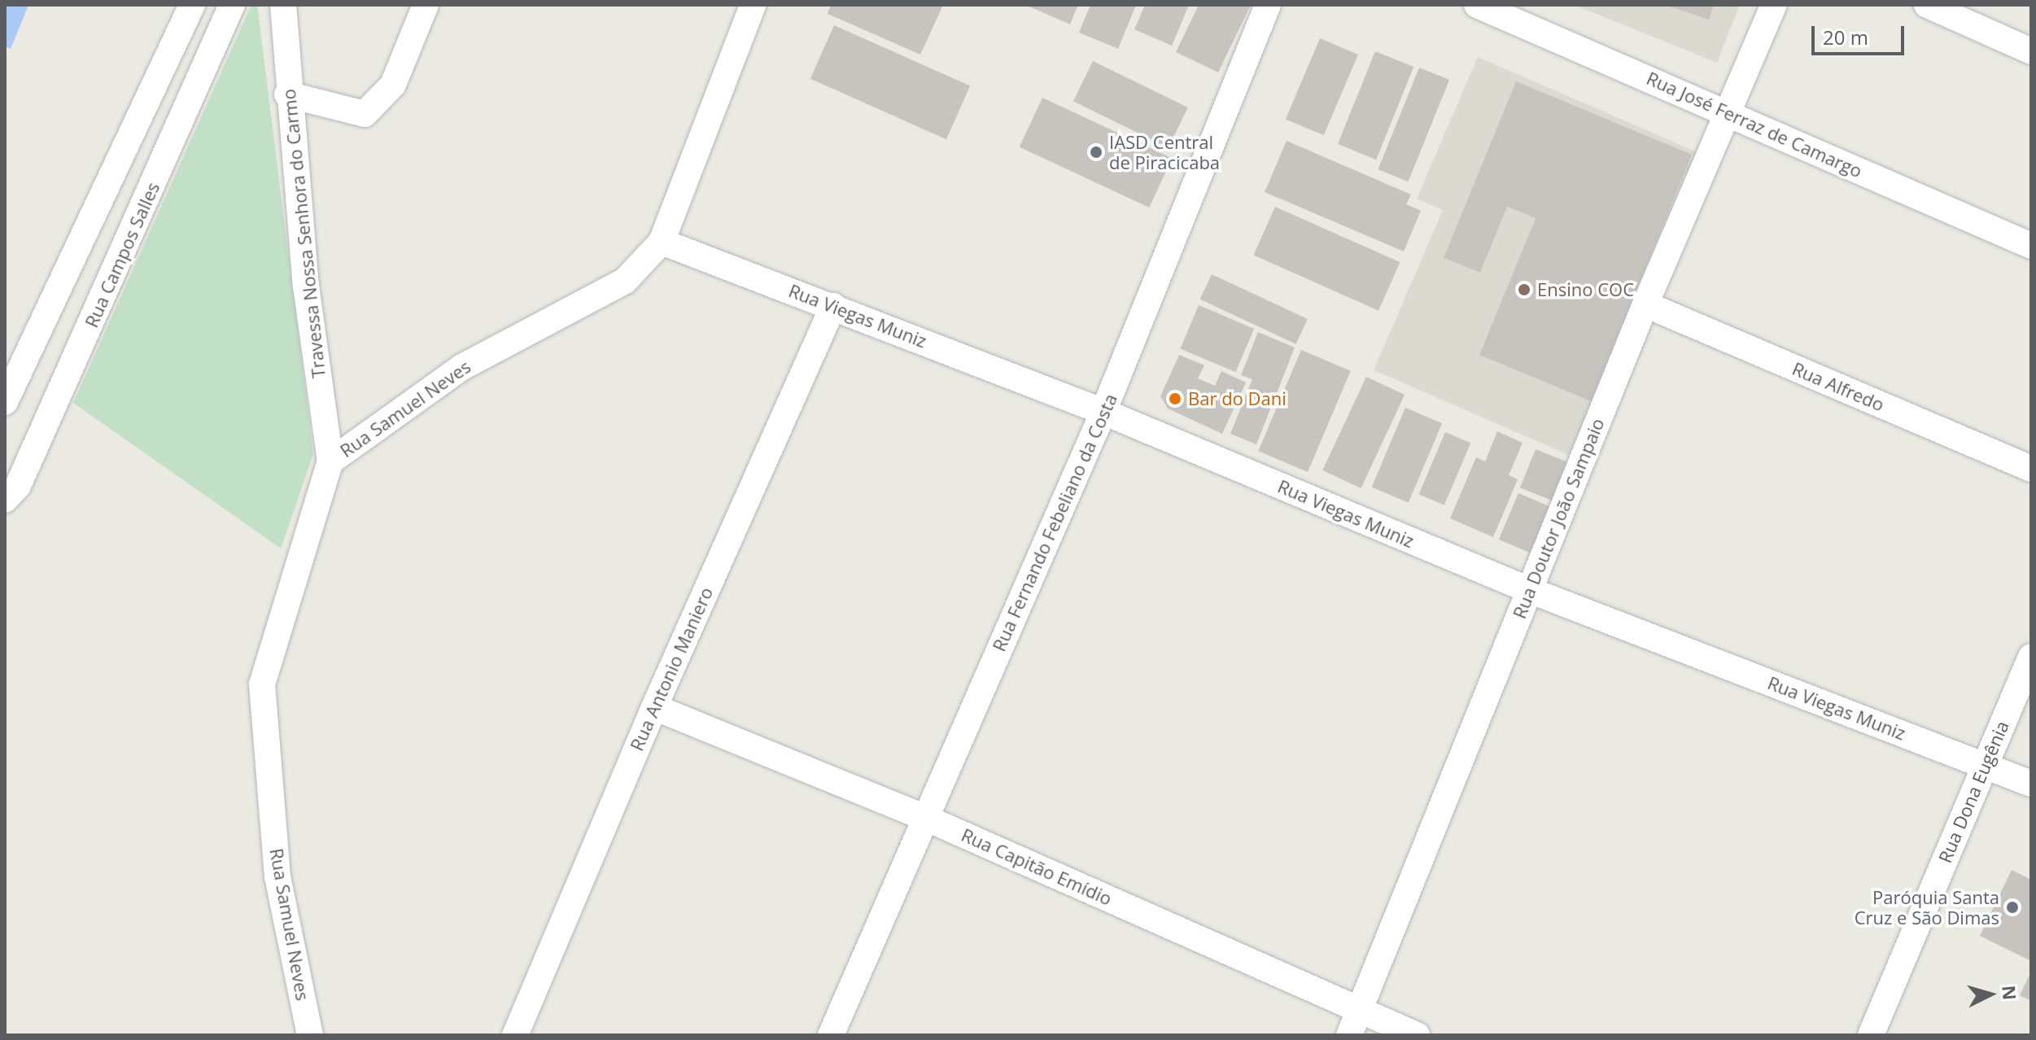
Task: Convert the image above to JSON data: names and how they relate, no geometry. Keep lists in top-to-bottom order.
{
  "streets": {
    "street": [
      "Rua José Ferraz de Camargo",
      "Travessa Nossa Senhora do Carmo",
      "Rua Campos Salles",
      "Rua Viegas Muniz",
      "Rua Alfredo",
      "Rua Samuel Neves",
      "Rua Doutor João Sampaio",
      "Rua Fernando Febeliano da Costa",
      "Rua Antonio Maniero",
      "Rua Dona Eugênia",
      "Rua Capitão Emídio"
    ]
  },
  "crossings": [
    ["Rua José Ferraz de Camargo", "Rua Doutor João Sampaio"],
    ["Travessa Nossa Senhora do Carmo", "Rua Samuel Neves"],
    ["Rua Viegas Muniz", "Rua Samuel Neves"],
    ["Rua Viegas Muniz", "Rua Doutor João Sampaio"],
    ["Rua Viegas Muniz", "Rua Fernando Febeliano da Costa"],
    ["Rua Viegas Muniz", "Rua Antonio Maniero"],
    ["Rua Viegas Muniz", "Rua Dona Eugênia"],
    ["Rua Alfredo", "Rua Doutor João Sampaio"],
    ["Rua Doutor João Sampaio", "Rua Capitão Emídio"],
    ["Rua Fernando Febeliano da Costa", "Rua Capitão Emídio"],
    ["Rua Antonio Maniero", "Rua Capitão Emídio"]
  ],
  "places": [
    "IASD Central de Piracicaba",
    "Ensino COC",
    "Bar do Dani",
    "Paróquia Santa Cruz e São Dimas"
  ],
  "scale_bar": "20 m",
  "north": "right"
}
